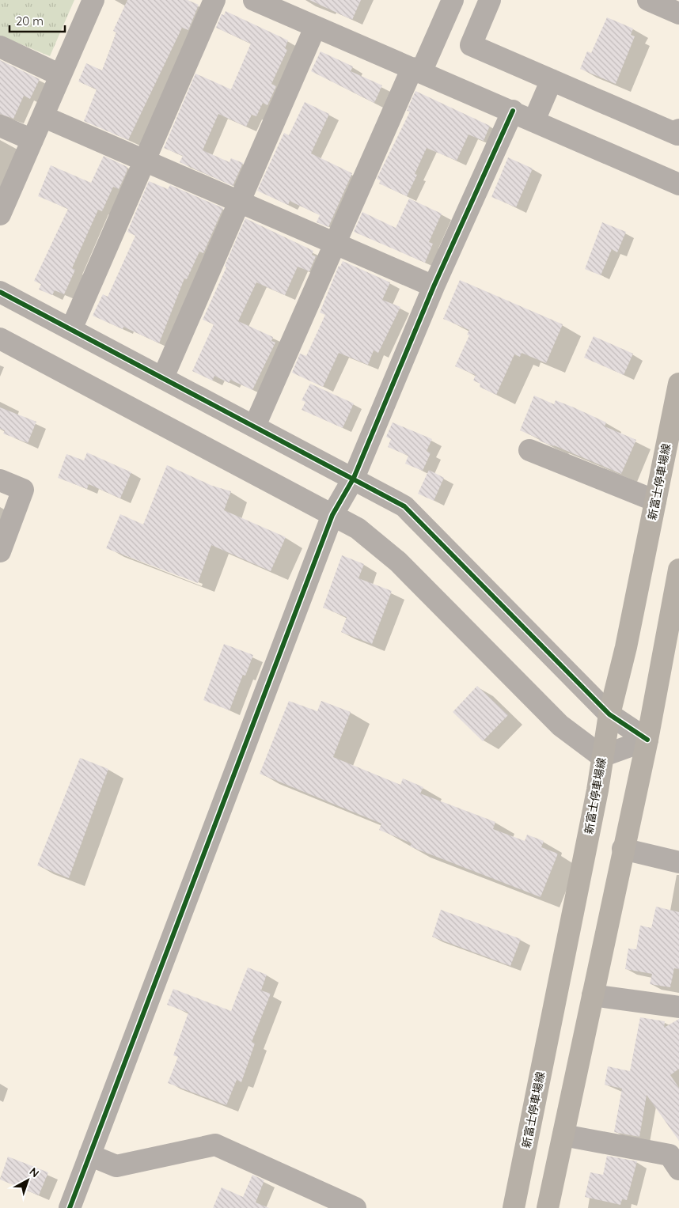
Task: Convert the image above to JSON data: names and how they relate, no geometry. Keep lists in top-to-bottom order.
{
  "streets": {
    "main road": ["新富士停車場線"]
  },
  "scale_bar": "20 m",
  "north": "top right"
}
